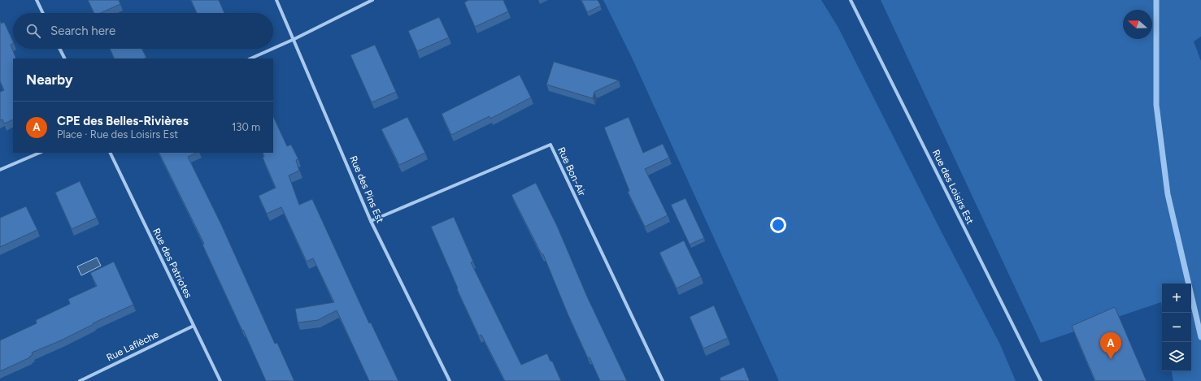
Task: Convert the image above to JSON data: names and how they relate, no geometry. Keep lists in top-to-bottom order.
{
  "streets": {
    "street": [
      "Rue Bon-Air",
      "Rue des Loisirs Est",
      "Rue des Pins Est",
      "Rue des Patriotes",
      "Rue Laflèche"
    ]
  },
  "crossings": [
    ["Rue Bon-Air", "Rue des Pins Est"],
    ["Rue des Patriotes", "Rue Laflèche"]
  ],
  "north": "left",
  "page": {
    "search": "Search here",
    "heading": "Nearby",
    "list": [
      {
        "mark": "A",
        "name": "CPE des Belles-Rivières",
        "note": "Place · Rue des Loisirs Est",
        "value": "130 m"
      }
    ],
    "map_buttons": ["+", "−"],
    "pins": "A"
  }
}
